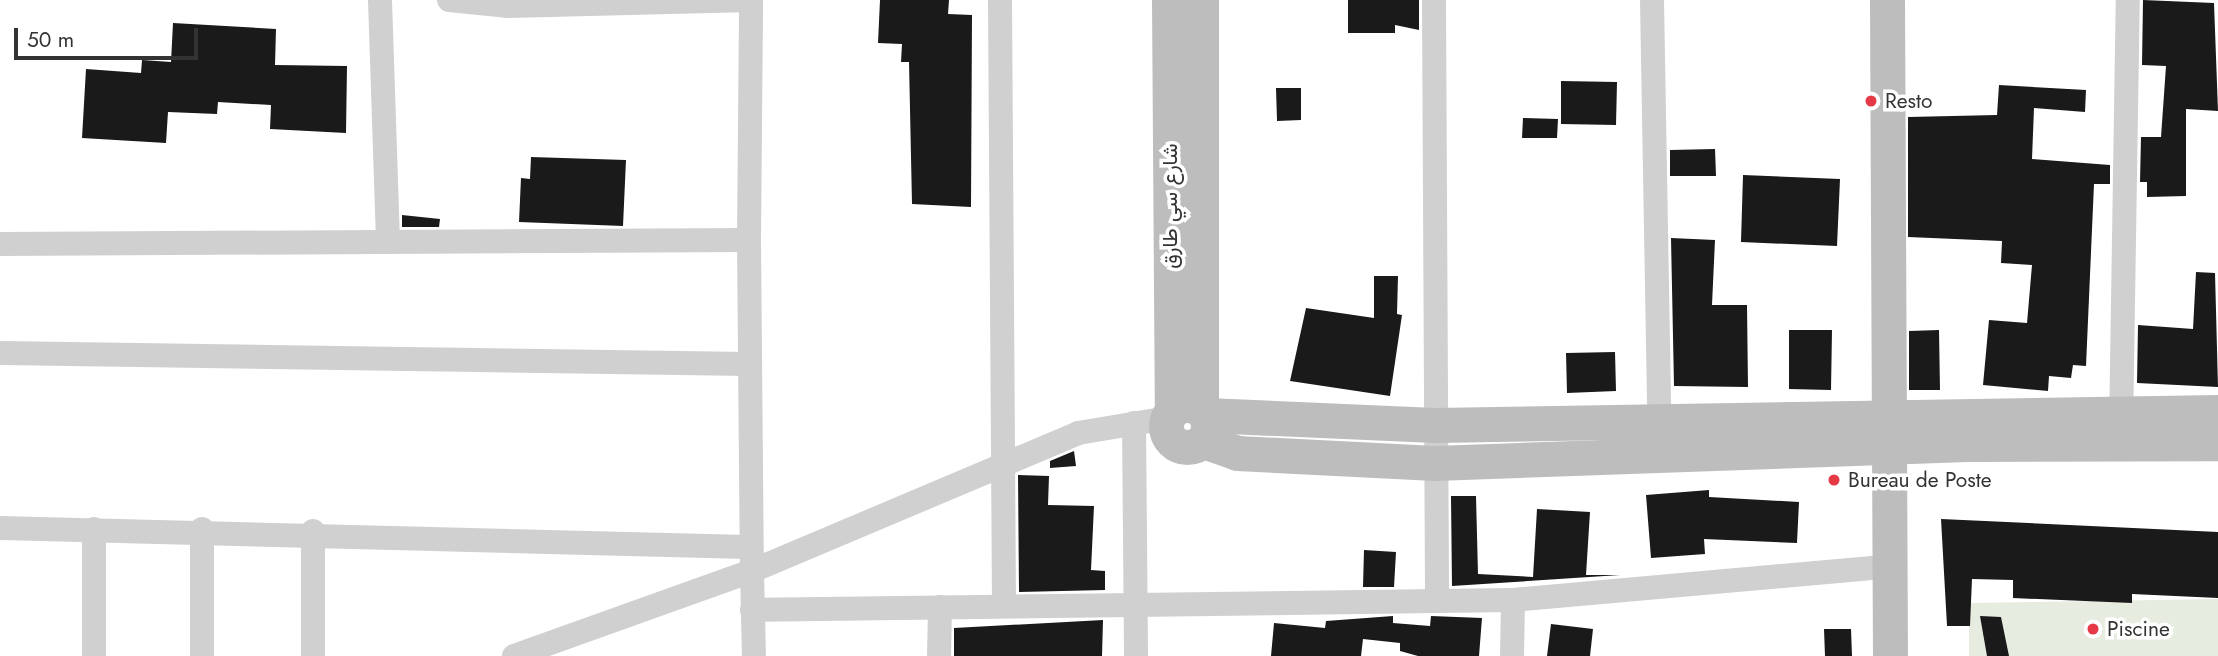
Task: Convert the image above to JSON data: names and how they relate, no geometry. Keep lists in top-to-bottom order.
{
  "streets": {
    "street": ["شارع سي طارق"]
  },
  "places": ["Resto", "Bureau de Poste", "Piscine"],
  "scale_bar": "50 m"
}
